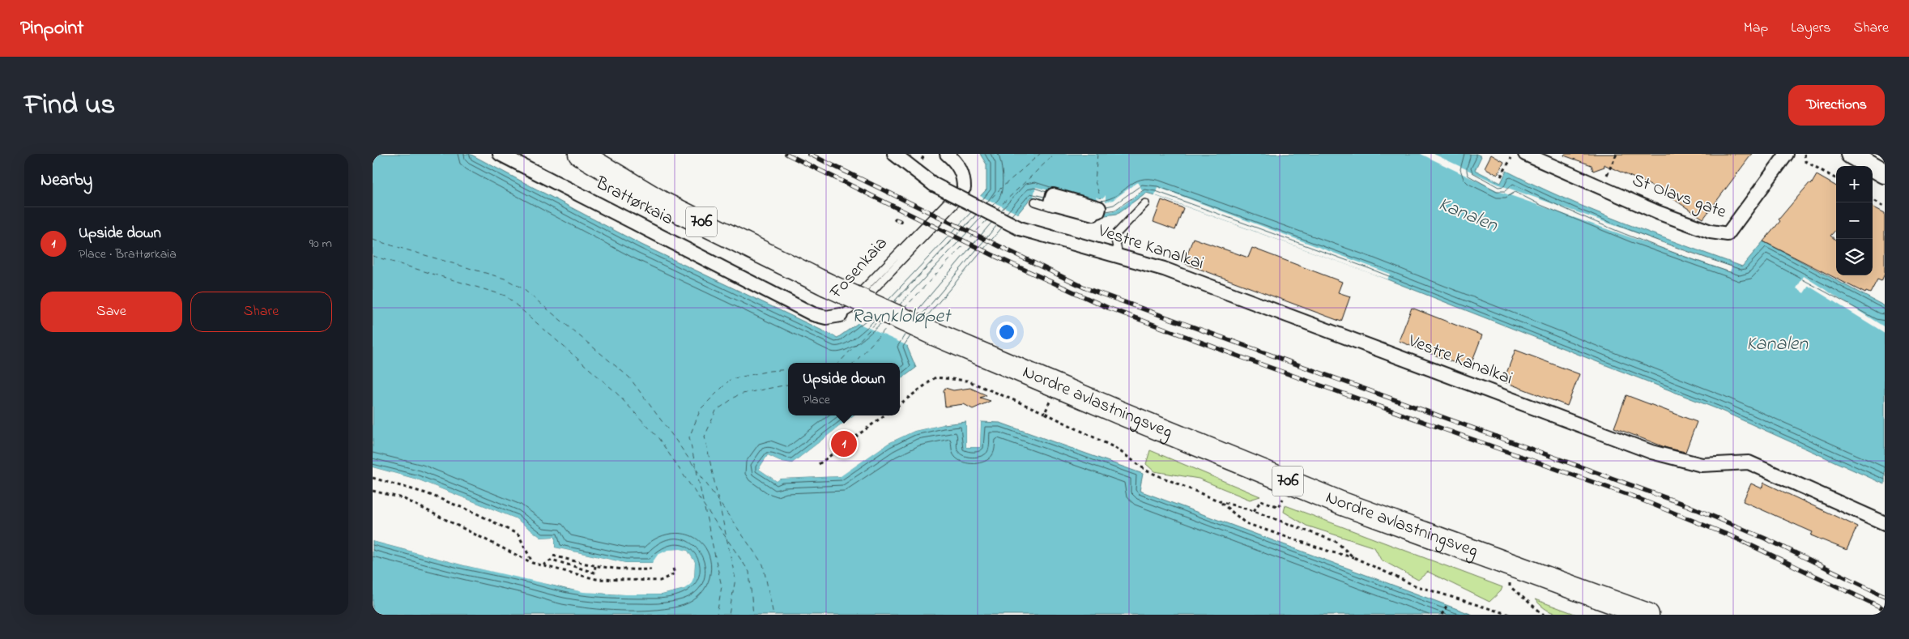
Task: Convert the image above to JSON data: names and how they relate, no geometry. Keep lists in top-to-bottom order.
{
  "streets": {
    "highway": ["706", "Nordre avlastningsveg"],
    "street": [
      "St Olavs gate",
      "Brattørkaia",
      "Vestre Kanalkai",
      "Fosenkaia"
    ]
  },
  "crossings": [
    ["Brattørkaia", "Fosenkaia"]
  ],
  "water": ["Kanalen", "Ravnkloløpet"],
  "page": {
    "header": "Pinpoint",
    "nav": ["Map", "Layers", "Share"],
    "title": "Find us",
    "buttons": [
      "Directions",
      ["Save", "Share"]
    ],
    "heading": "Nearby",
    "map_buttons": ["+", "−"],
    "list": [
      {
        "mark": "1",
        "name": "Upside down",
        "note": "Place · Brattørkaia",
        "value": "90 m"
      }
    ],
    "popup": ["Upside down", "Place"],
    "pins": "1"
  }
}
